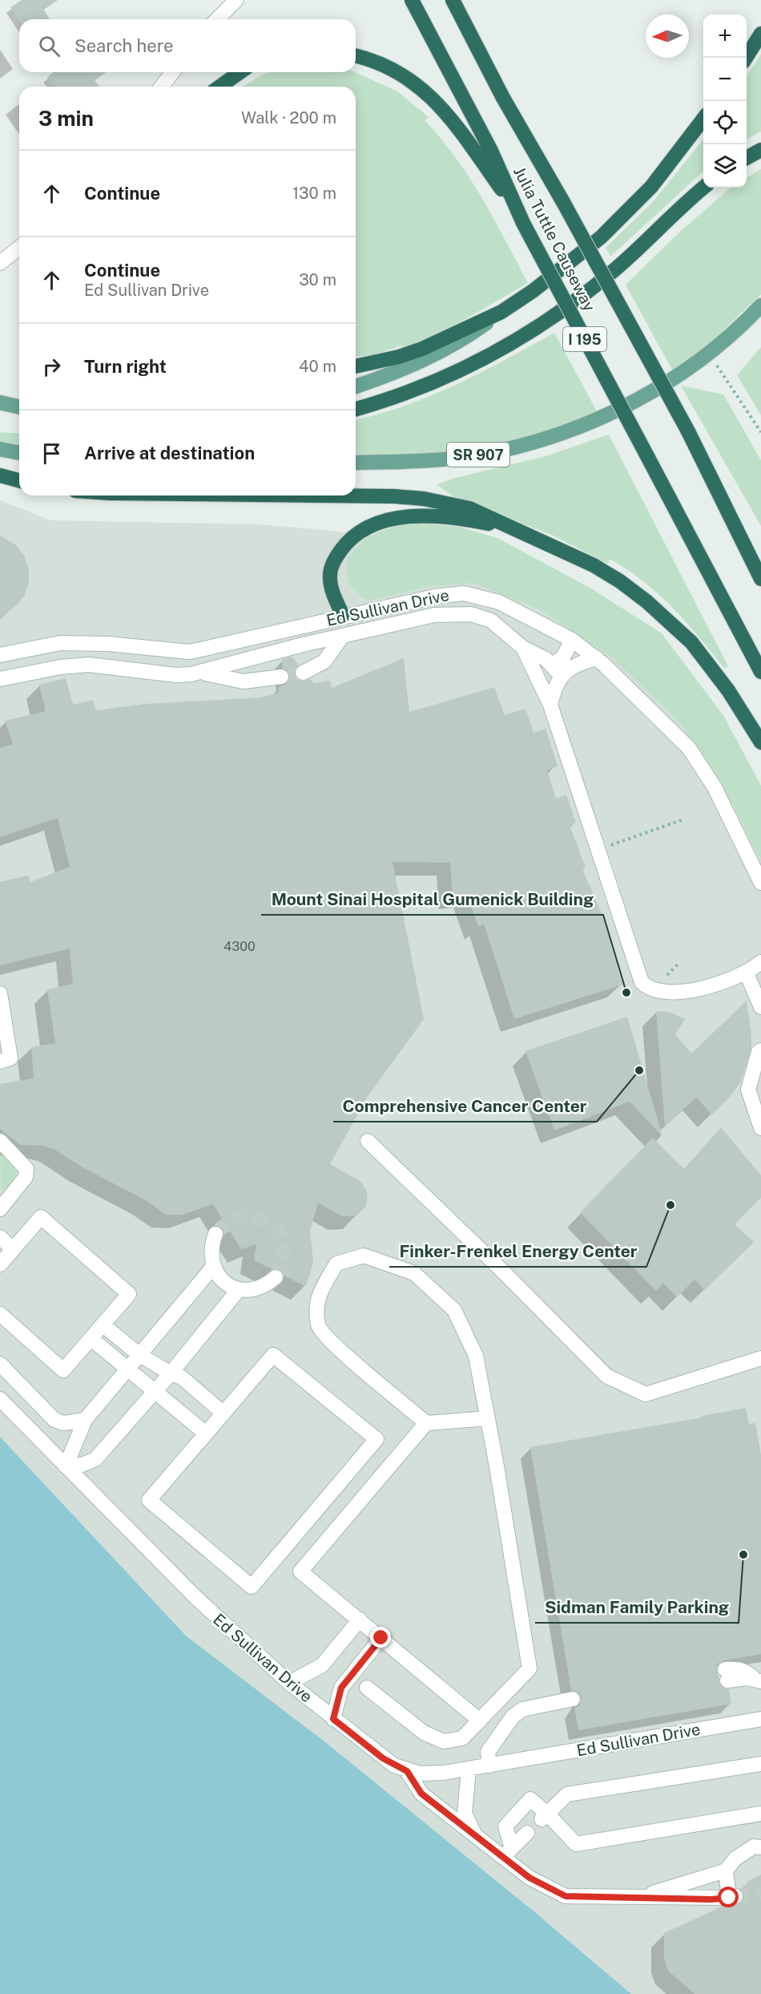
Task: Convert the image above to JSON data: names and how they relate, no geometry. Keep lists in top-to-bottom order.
{
  "streets": {
    "highway": ["Julia Tuttle Causeway", "I 195"],
    "main road": ["SR 907"],
    "street": ["Ed Sullivan Drive"]
  },
  "places": [
    "Mount Sinai Hospital Gumenick Building",
    "Comprehensive Cancer Center",
    "Finker-Frenkel Energy Center",
    "Sidman Family Parking"
  ],
  "house_numbers": ["4300"],
  "north": "left",
  "page": {
    "map_buttons": ["+", "−"],
    "search": "Search here",
    "heading": ["3 min", "Walk · 200 m"],
    "list": [
      ["Continue", "130 m"],
      ["Continue", "Ed Sullivan Drive", "30 m"],
      ["Turn right", "40 m"],
      "Arrive at destination"
    ]
  }
}
